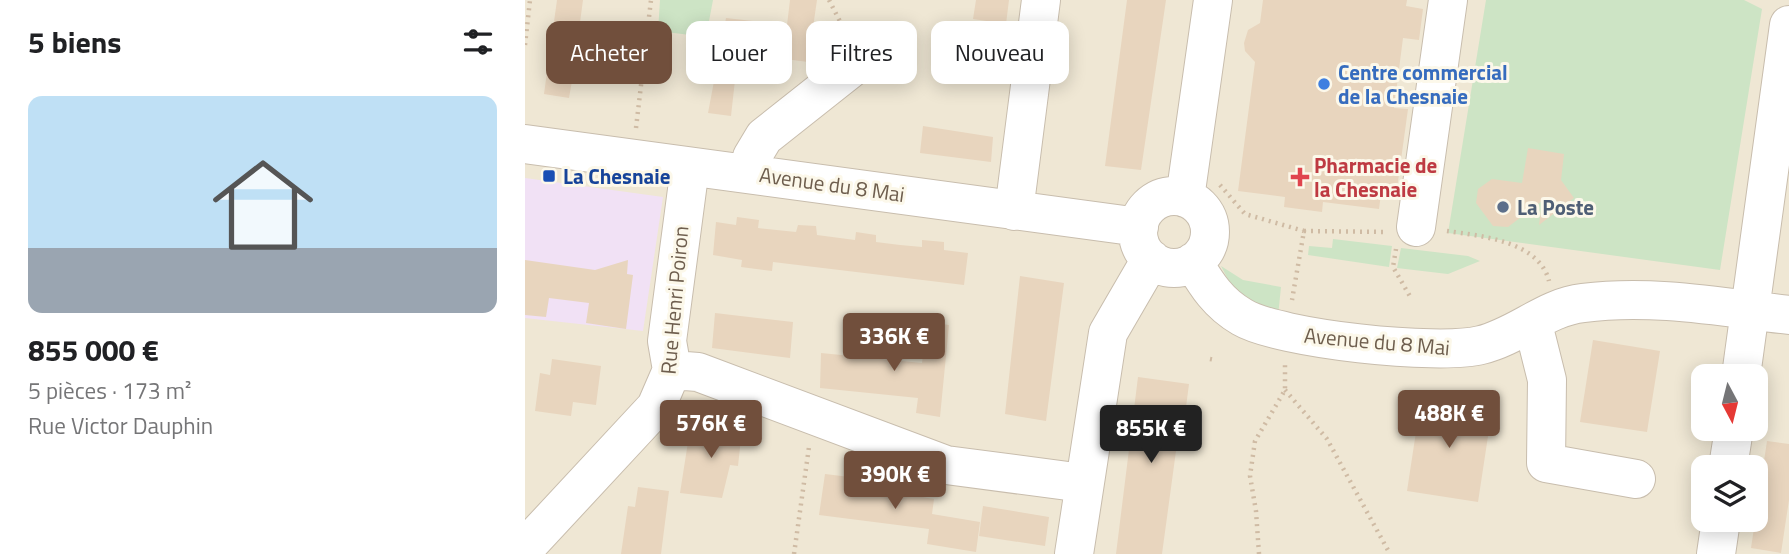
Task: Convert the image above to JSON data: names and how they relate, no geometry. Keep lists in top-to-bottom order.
{
  "streets": {
    "street": ["Avenue du 8 Mai", "Rue Henri Poiron"]
  },
  "crossings": [
    ["Avenue du 8 Mai", "Rue Henri Poiron"]
  ],
  "places": {
    "other": ["Centre commercial de la Chesnaie", "La Poste"],
    "transit": ["La Chesnaie"],
    "health": ["Pharmacie de la Chesnaie"]
  },
  "north": "bottom",
  "page": {
    "heading": "5 biens",
    "chip": [
      "Acheter",
      "Louer",
      "Filtres",
      "Nouveau"
    ],
    "list": [
      {
        "name": "855 000 €",
        "note": "5 pièces · 173 m² · Rue Victor Dauphin"
      }
    ],
    "price": [
      "336K €",
      "488K €",
      "576K €",
      "855K €",
      "390K €"
    ]
  }
}
